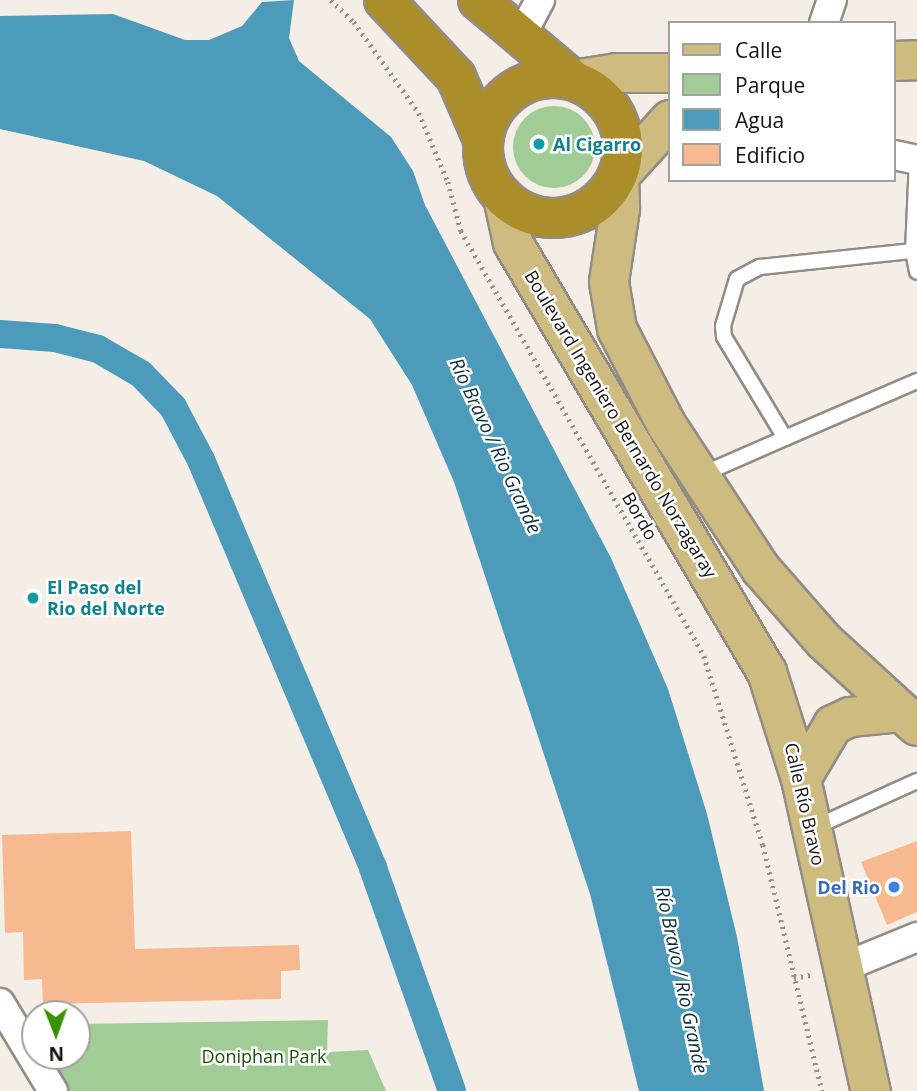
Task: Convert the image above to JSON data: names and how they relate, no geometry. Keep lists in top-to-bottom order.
{
  "streets": {
    "main road": ["Boulevard Ingeniero Bernardo Norzagaray", "Calle Río Bravo"],
    "path": ["Bordo"]
  },
  "crossings": [
    ["Boulevard Ingeniero Bernardo Norzagaray", "Calle Río Bravo"]
  ],
  "water": ["Río Bravo / Rio Grande"],
  "parks": ["Doniphan Park"],
  "places": ["Al Cigarro", "El Paso del Rio del Norte", "Del Rio"],
  "legend": [
    "Calle",
    "Parque",
    "Agua",
    "Edificio"
  ],
  "north": "bottom"
}
